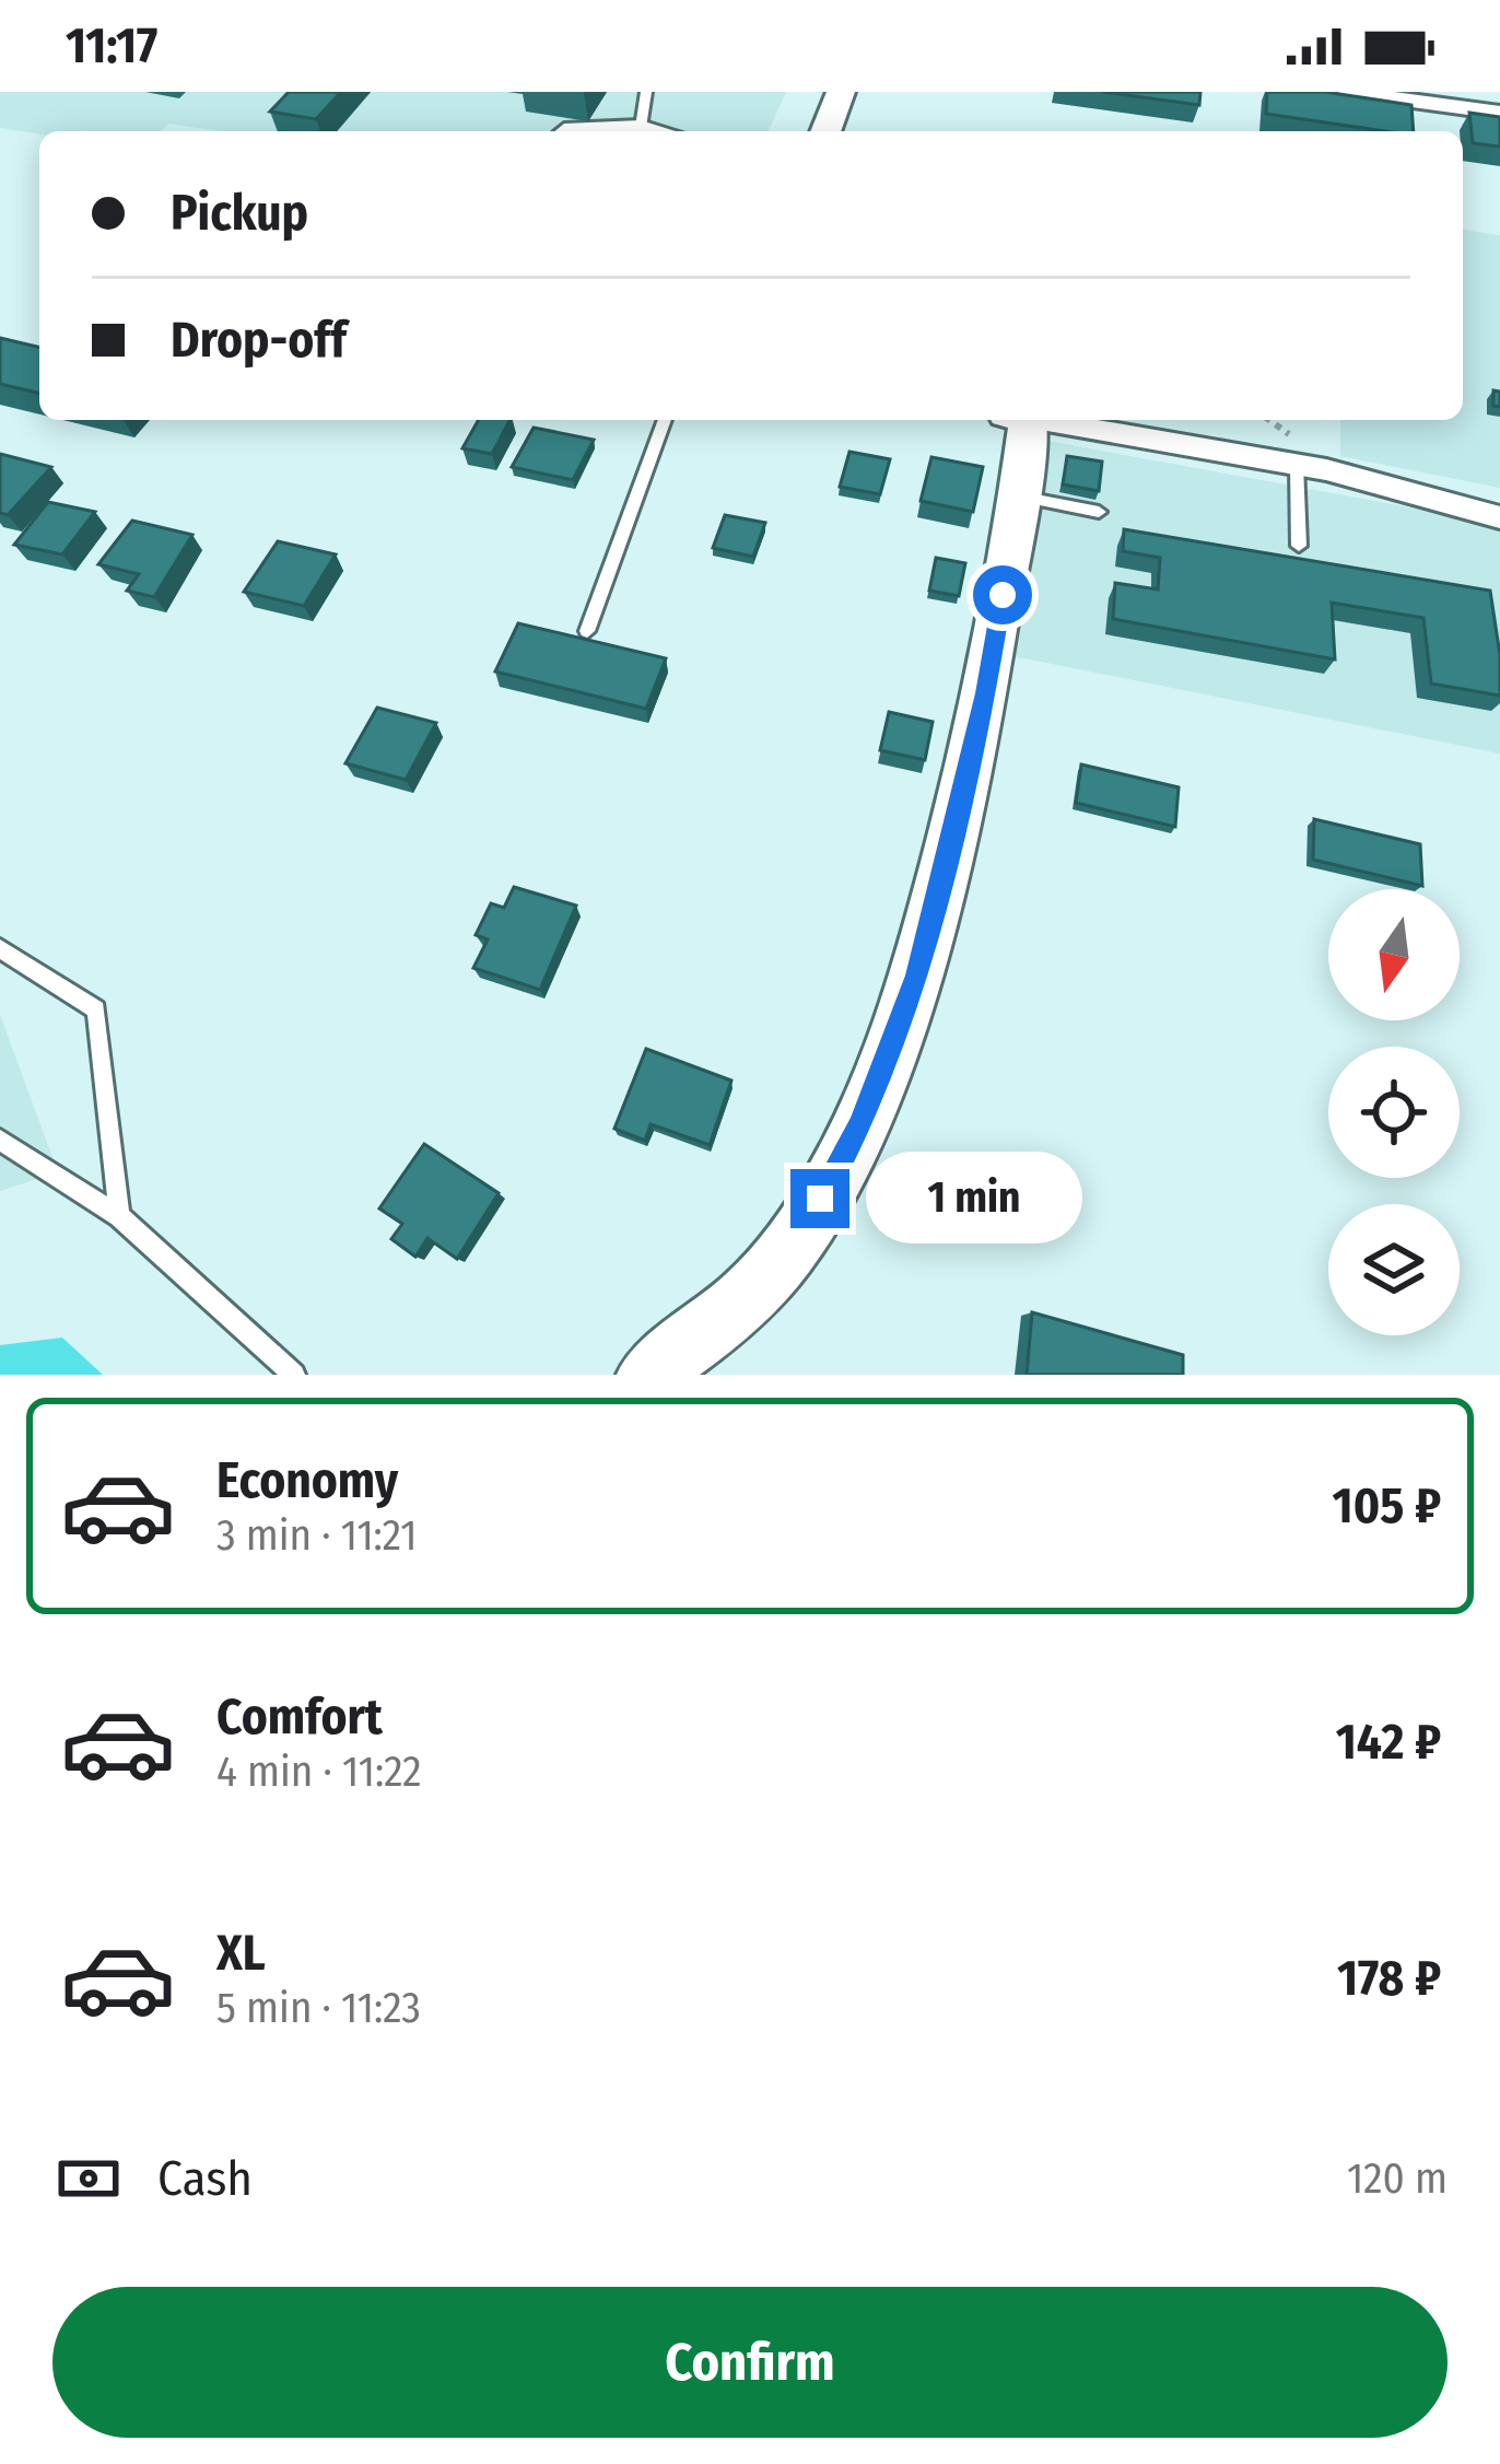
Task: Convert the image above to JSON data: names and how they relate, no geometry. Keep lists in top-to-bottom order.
{
  "north": "bottom",
  "page": {
    "status": "11:17",
    "banner": ["Pickup", "Drop-off"],
    "bubble": "1 min",
    "list": [
      {
        "name": "Economy",
        "note": "3 min · 11:21",
        "value": "105 ₽"
      },
      {
        "name": "Comfort",
        "note": "4 min · 11:22",
        "value": "142 ₽"
      },
      {
        "name": "XL",
        "note": "5 min · 11:23",
        "value": "178 ₽"
      }
    ],
    "pay": ["Cash", "120 m"],
    "buttons": "Confirm"
  }
}
